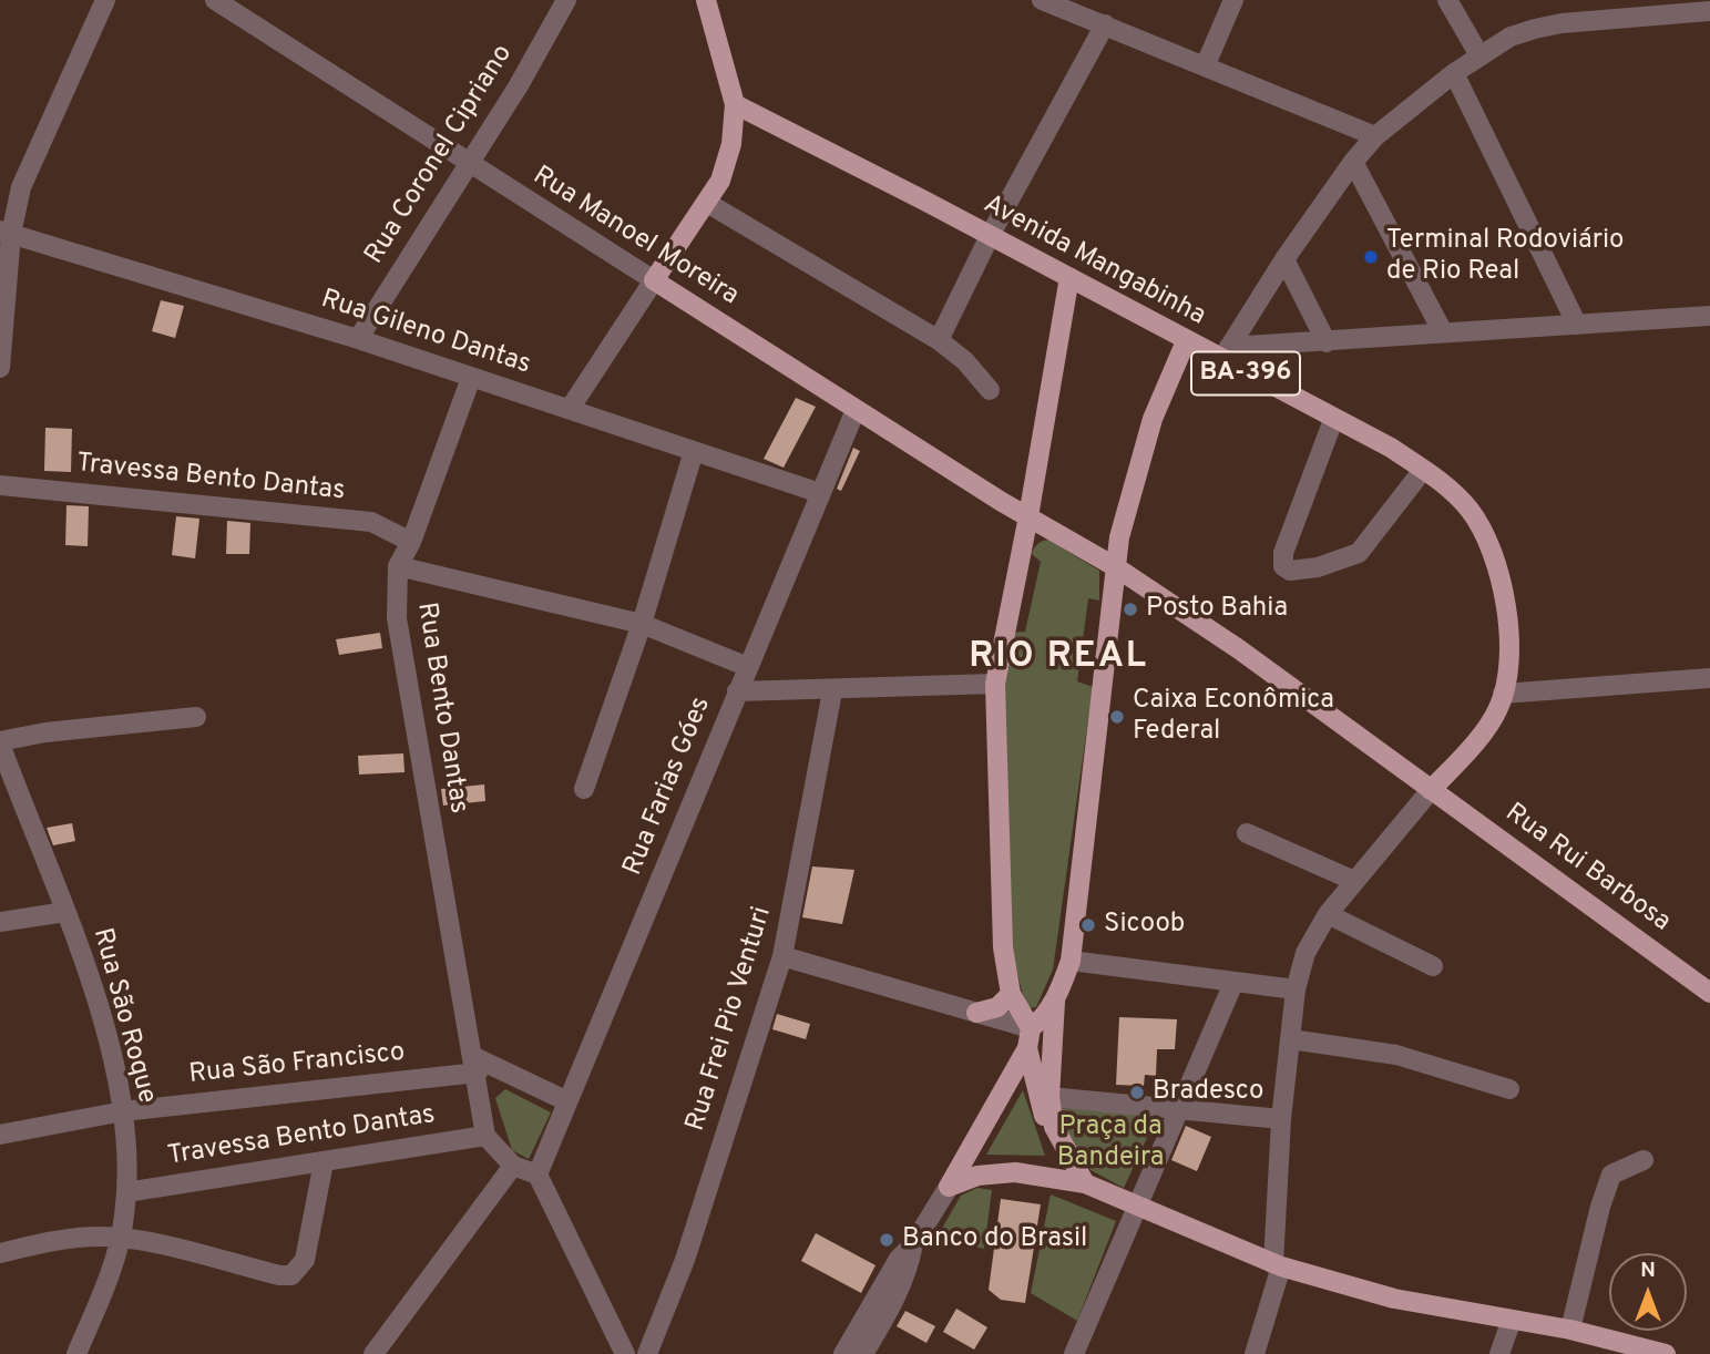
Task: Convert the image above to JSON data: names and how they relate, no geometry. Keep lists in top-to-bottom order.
{
  "streets": {
    "main road": [
      "Rua Manoel Moreira",
      "Avenida Mangabinha",
      "BA-396",
      "Rua Rui Barbosa"
    ],
    "street": [
      "Rua Coronel Cipriano",
      "Rua Gileno Dantas",
      "Travessa Bento Dantas",
      "Rua Bento Dantas",
      "Rua Farias Góes",
      "Rua São Roque",
      "Rua Frei Pio Venturi",
      "Rua São Francisco"
    ]
  },
  "crossings": [
    ["Rua Coronel Cipriano", "Rua Manoel Moreira"],
    ["Rua Coronel Cipriano", "Rua Gileno Dantas"],
    ["Rua Manoel Moreira", "Rua Farias Góes"],
    ["Avenida Mangabinha", "Rua Rui Barbosa"],
    ["Rua Gileno Dantas", "Rua Bento Dantas"],
    ["Rua Gileno Dantas", "Rua Farias Góes"],
    ["Travessa Bento Dantas", "Rua Bento Dantas"],
    ["Travessa Bento Dantas", "Rua São Roque"],
    ["Rua Bento Dantas", "Rua São Francisco"],
    ["Rua São Roque", "Rua São Francisco"]
  ],
  "districts": ["RIO REAL"],
  "parks": ["Praça da Bandeira"],
  "places": [
    "Terminal Rodoviário de Rio Real",
    "Posto Bahia",
    "Caixa Econômica Federal",
    "Sicoob",
    "Bradesco",
    "Banco do Brasil"
  ],
  "north": "top"
}
